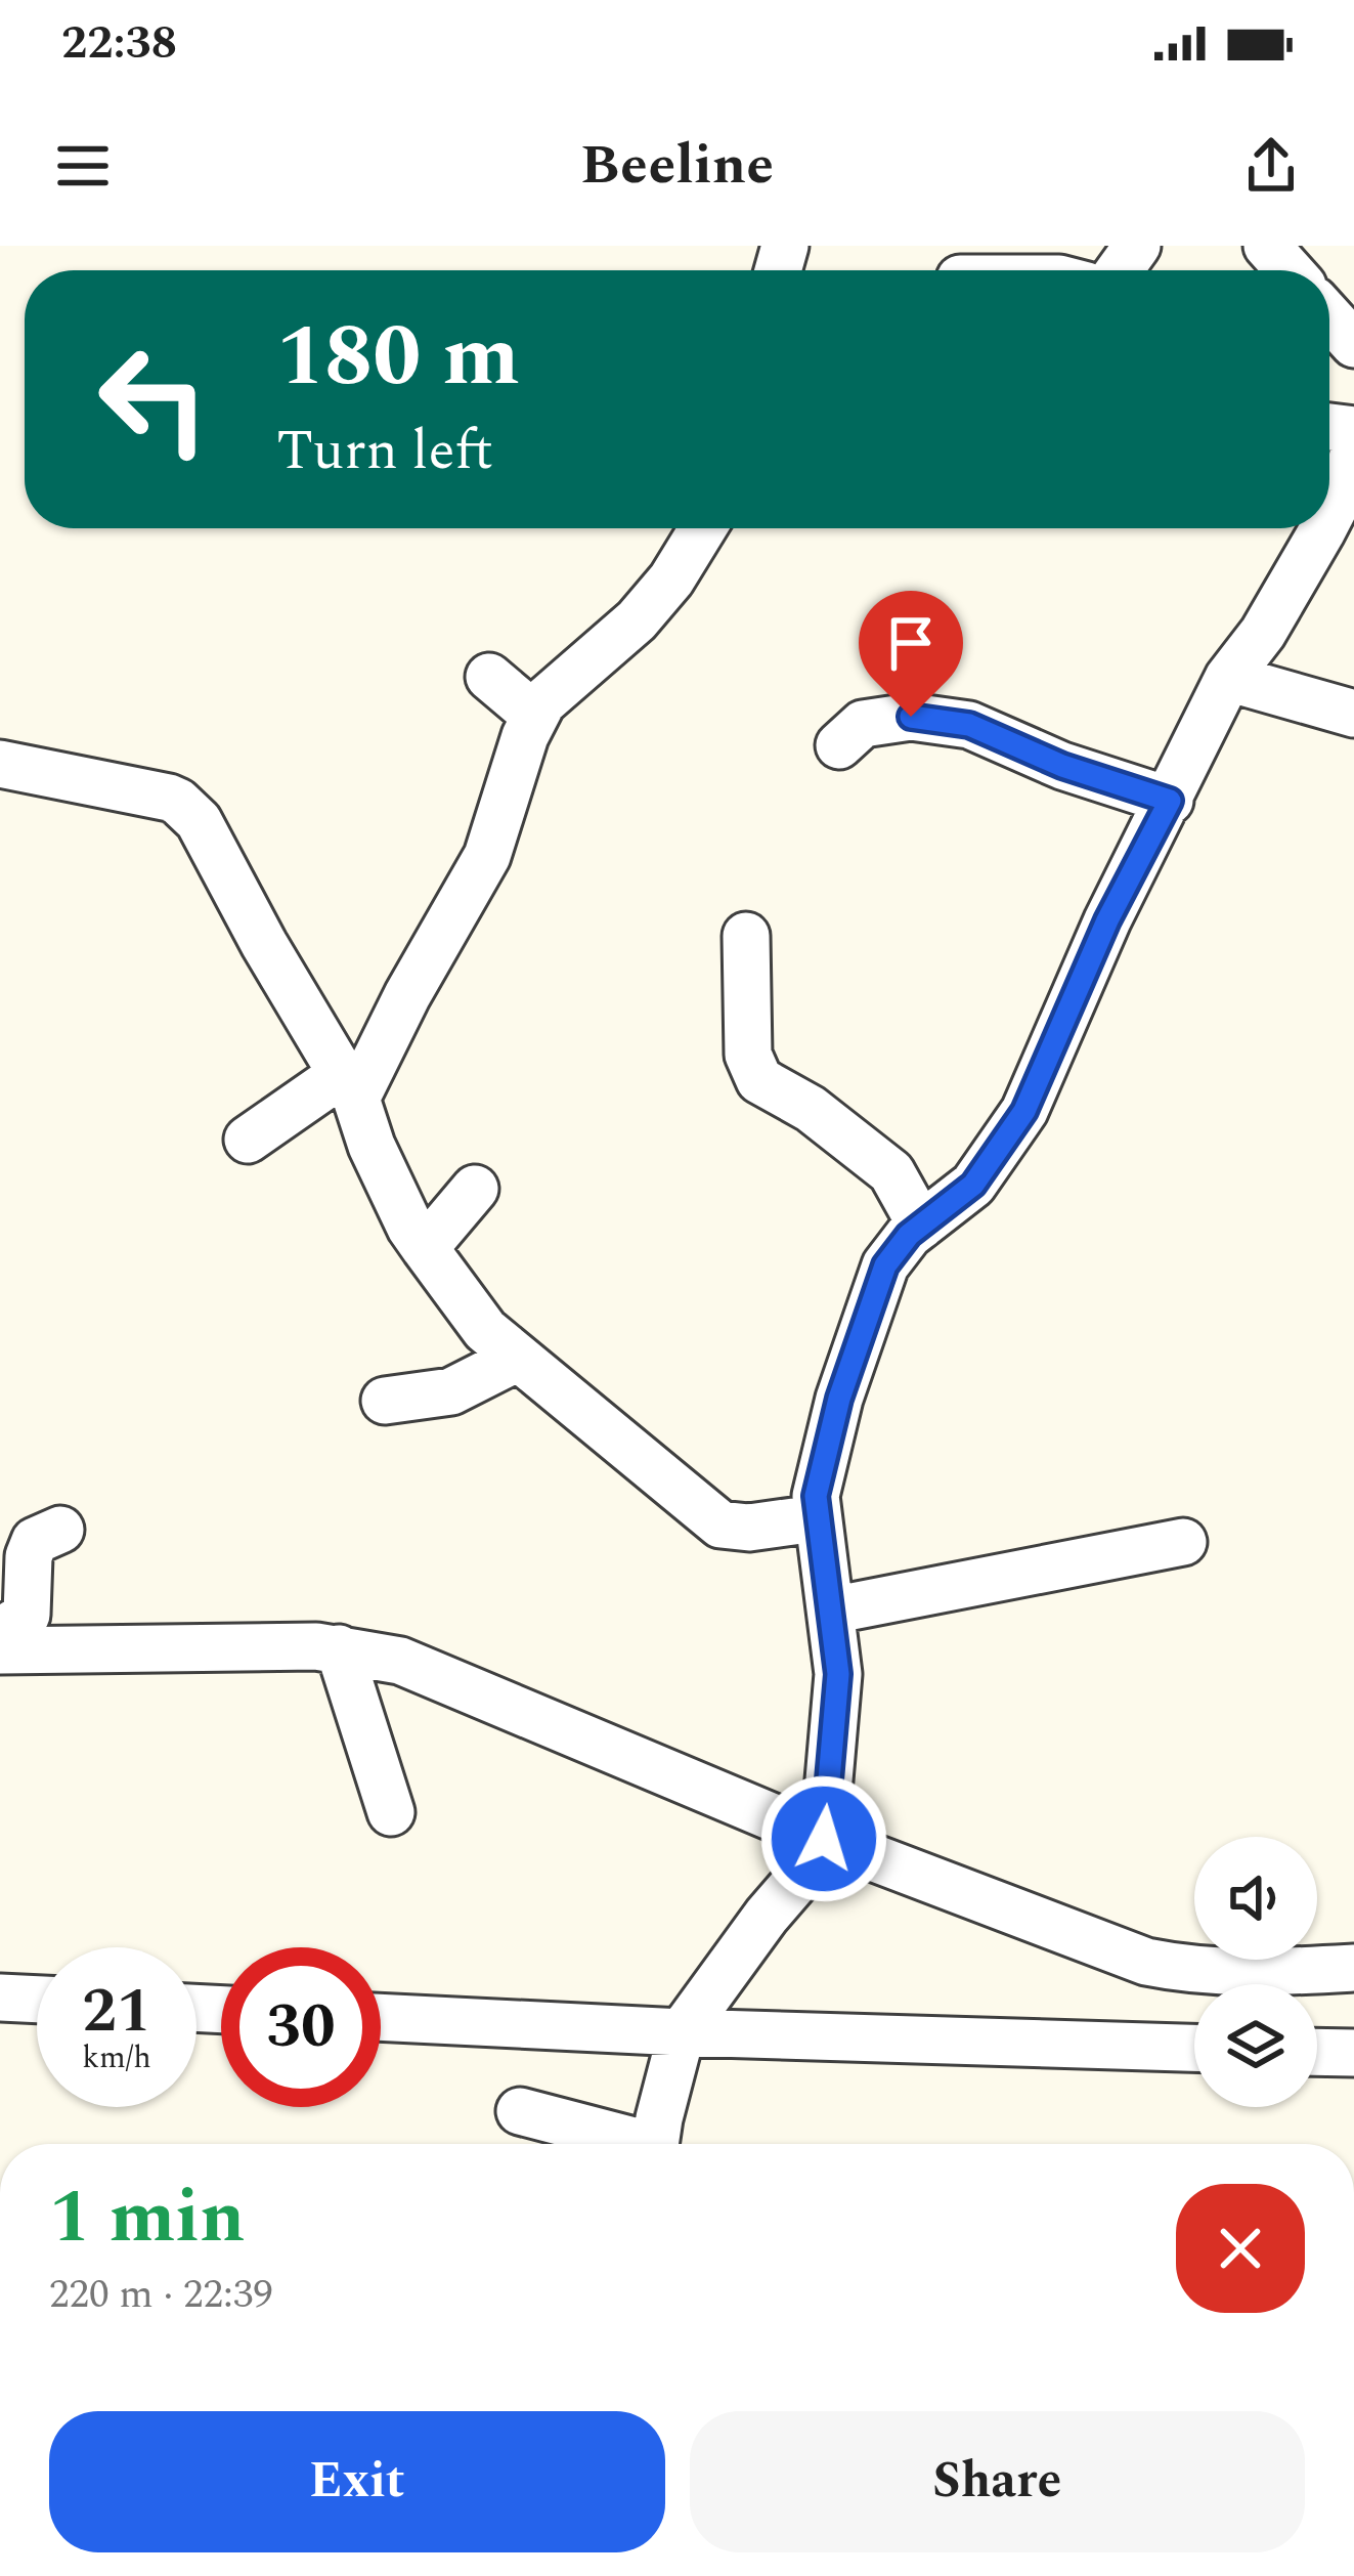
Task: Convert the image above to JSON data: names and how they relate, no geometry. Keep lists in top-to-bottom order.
{
  "page": {
    "status": "22:38",
    "header": "Beeline",
    "turn": ["180 m", "Turn left"],
    "speed": "21 km/h",
    "limit": "30",
    "heading": ["1 min", "220 m · 22:39"],
    "buttons": ["Exit", "Share"]
  }
}
